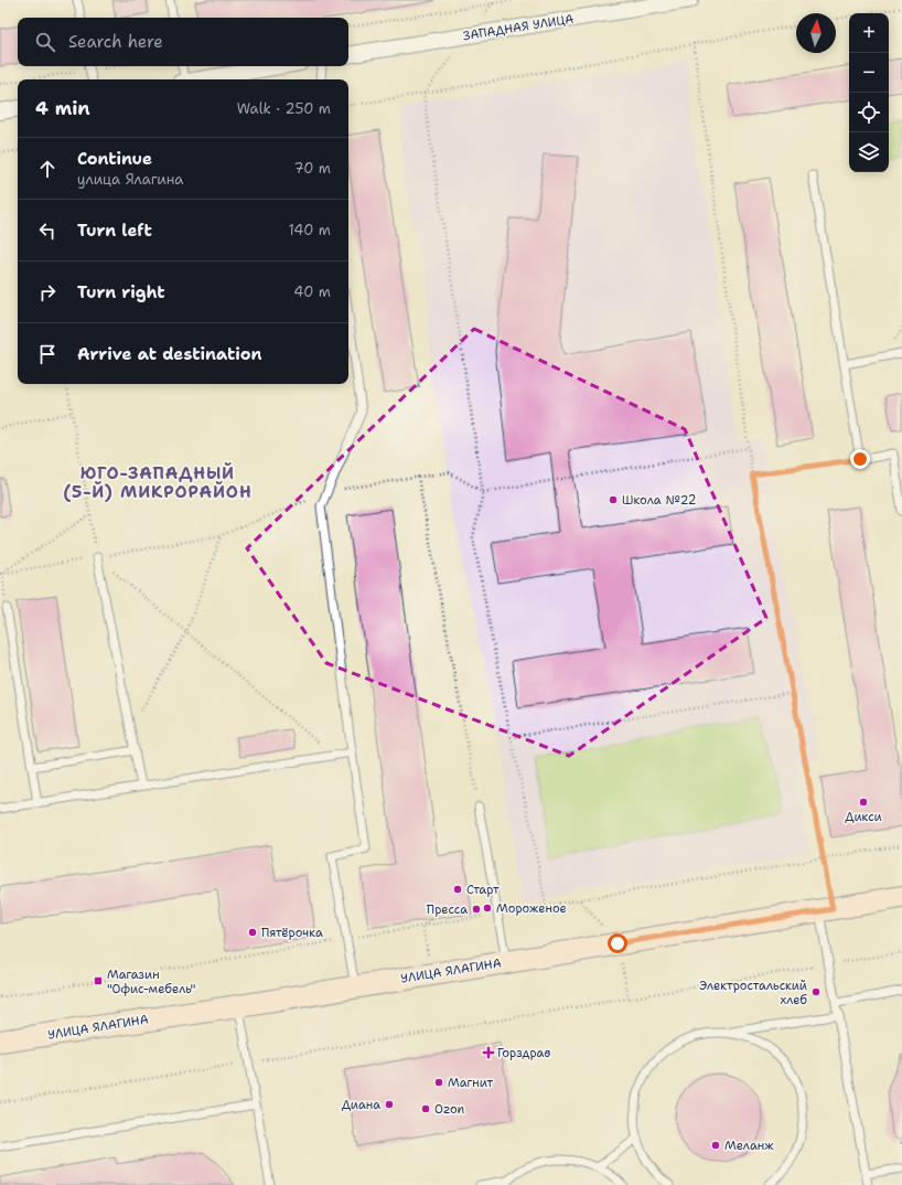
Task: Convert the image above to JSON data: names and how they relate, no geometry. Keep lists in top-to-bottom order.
{
  "streets": {
    "street": ["ЗАПАДНАЯ УЛИЦА", "УЛИЦА ЯЛАГИНА"]
  },
  "districts": ["ЮГО-ЗАПАДНЫЙ (5-Й) МИКРОРАЙОН"],
  "places": {
    "other": [
      "Школа №22",
      "Дикси",
      "Старт",
      "Мороженое",
      "Пресса",
      "Пятёрочка",
      "Электростальский хлеб",
      "Магнит",
      "Диана",
      "Ozon",
      "Меланж"
    ],
    "transit": ["Магазин \"Офис-мебель\""],
    "health": ["Горздрав"]
  },
  "north": "top",
  "page": {
    "map_buttons": ["+", "−"],
    "search": "Search here",
    "heading": ["4 min", "Walk · 250 m"],
    "list": [
      ["Continue", "улица Ялагина", "70 m"],
      ["Turn left", "140 m"],
      ["Turn right", "40 m"],
      "Arrive at destination"
    ]
  }
}
